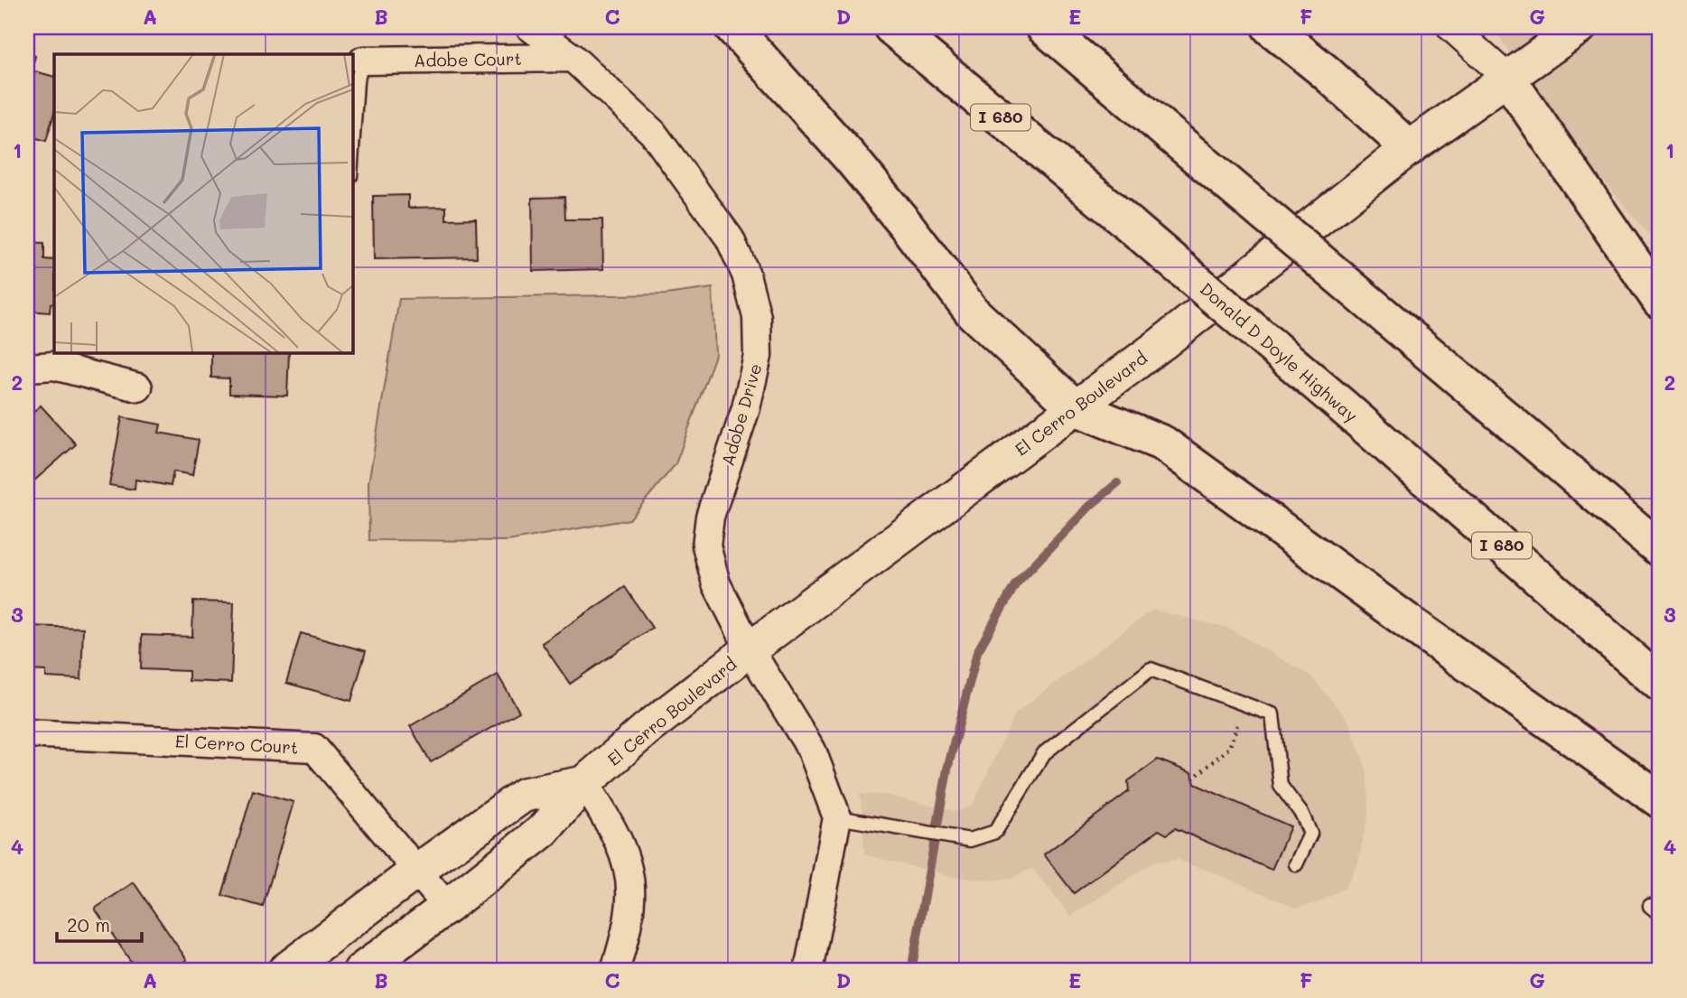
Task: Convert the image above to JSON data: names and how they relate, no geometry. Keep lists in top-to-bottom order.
{
  "streets": {
    "highway": ["I 680", "Donald D Doyle Highway"],
    "street": [
      "Adobe Court",
      "El Cerro Boulevard",
      "Adobe Drive",
      "El Cerro Court"
    ]
  },
  "crossings": [
    ["Adobe Court", "Adobe Drive"],
    ["El Cerro Boulevard", "Adobe Drive"],
    ["El Cerro Boulevard", "El Cerro Court"]
  ],
  "scale_bar": "20 m",
  "grid": {
    "columns": [
      "A",
      "B",
      "C",
      "D",
      "E",
      "F",
      "G"
    ],
    "rows": [
      "1",
      "2",
      "3",
      "4"
    ]
  }
}
